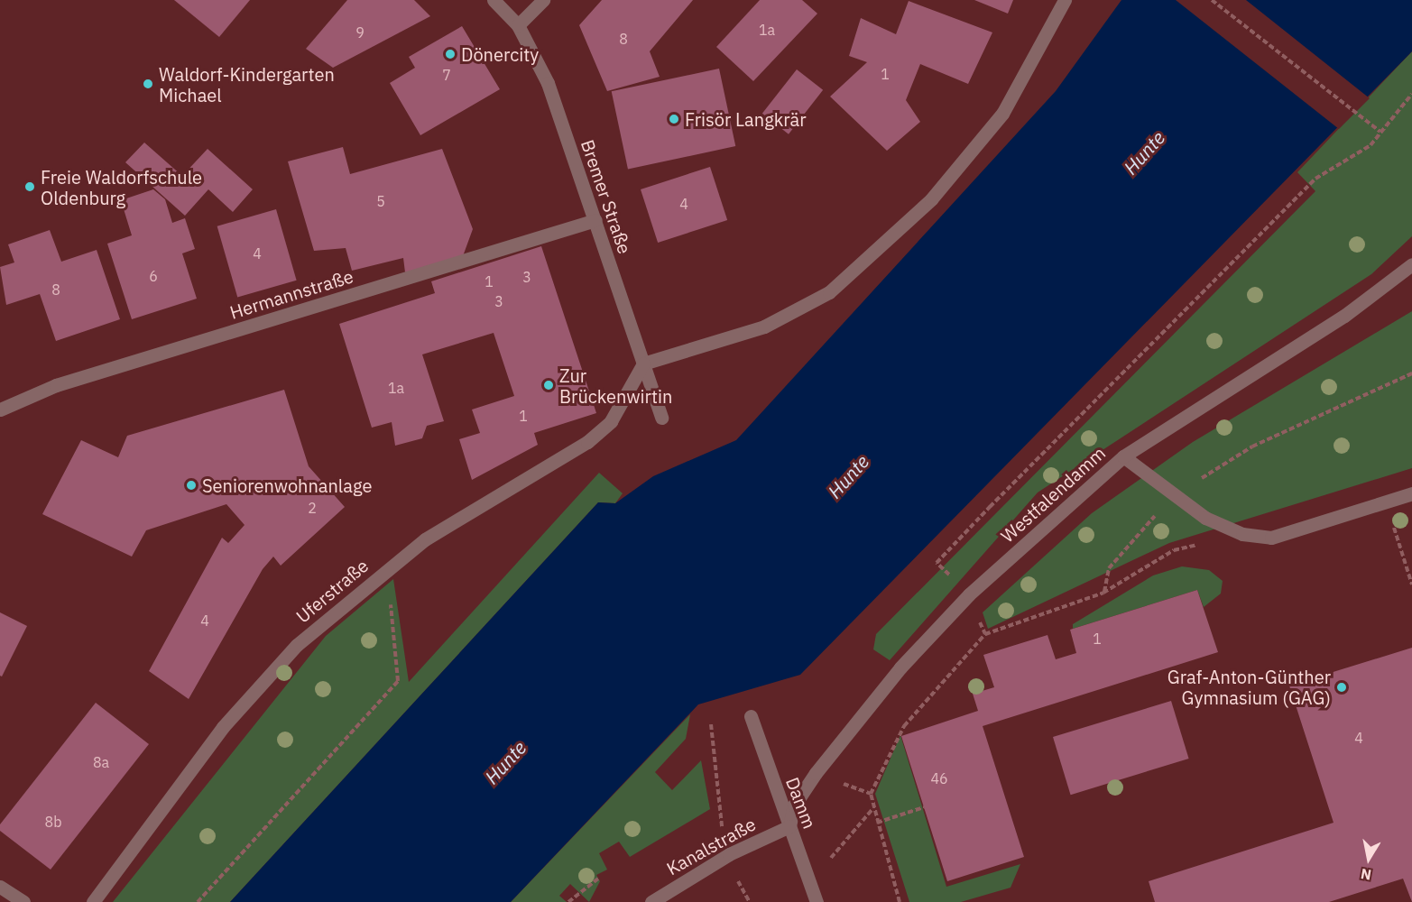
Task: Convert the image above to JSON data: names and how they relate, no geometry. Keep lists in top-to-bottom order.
{
  "streets": {
    "street": [
      "Bremer Straße",
      "Hermannstraße",
      "Westfalendamm",
      "Uferstraße",
      "Damm",
      "Kanalstraße"
    ]
  },
  "crossings": [
    ["Bremer Straße", "Hermannstraße"],
    ["Bremer Straße", "Uferstraße"],
    ["Westfalendamm", "Damm"],
    ["Westfalendamm", "Kanalstraße"],
    ["Damm", "Kanalstraße"]
  ],
  "water": ["Hunte"],
  "places": [
    "Dönercity",
    "Waldorf-Kindergarten Michael",
    "Frisör Langkrär",
    "Freie Waldorfschule Oldenburg",
    "Zur Brückenwirtin",
    "Seniorenwohnanlage",
    "Graf-Anton-Günther Gymnasium (GAG)"
  ],
  "house_numbers": [
    "1a",
    "9",
    "8",
    "1",
    "7",
    "5",
    "4",
    "4",
    "6",
    "3",
    "1",
    "8",
    "3",
    "1a",
    "1",
    "2",
    "4",
    "1",
    "4",
    "8a",
    "46",
    "8b"
  ],
  "north": "bottom"
}
